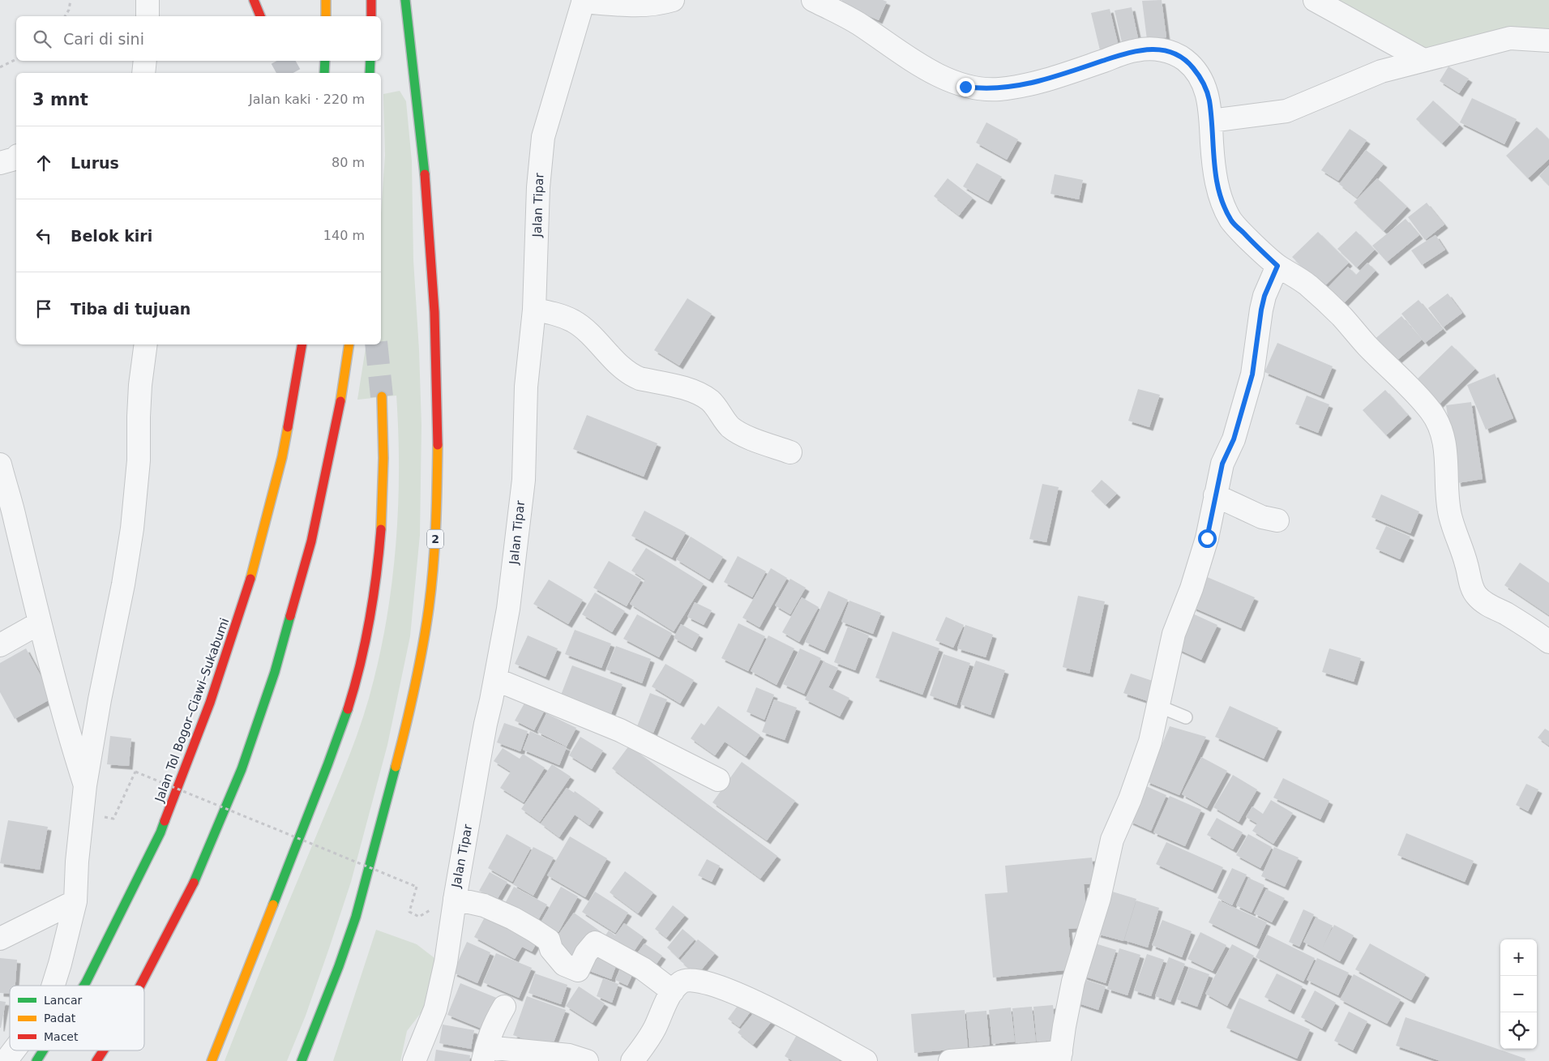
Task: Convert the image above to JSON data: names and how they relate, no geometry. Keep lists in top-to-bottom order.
{
  "streets": {
    "highway": ["2", "Jalan Tol Bogor–Ciawi–Sukabumi"],
    "street": ["Jalan Tipar"]
  },
  "legend": ["Lancar", "Padat", "Macet"],
  "page": {
    "search": "Cari di sini",
    "heading": ["3 mnt", "Jalan kaki · 220 m"],
    "list": [
      ["Lurus", "80 m"],
      ["Belok kiri", "140 m"],
      "Tiba di tujuan"
    ],
    "map_buttons": ["+", "−"]
  }
}
